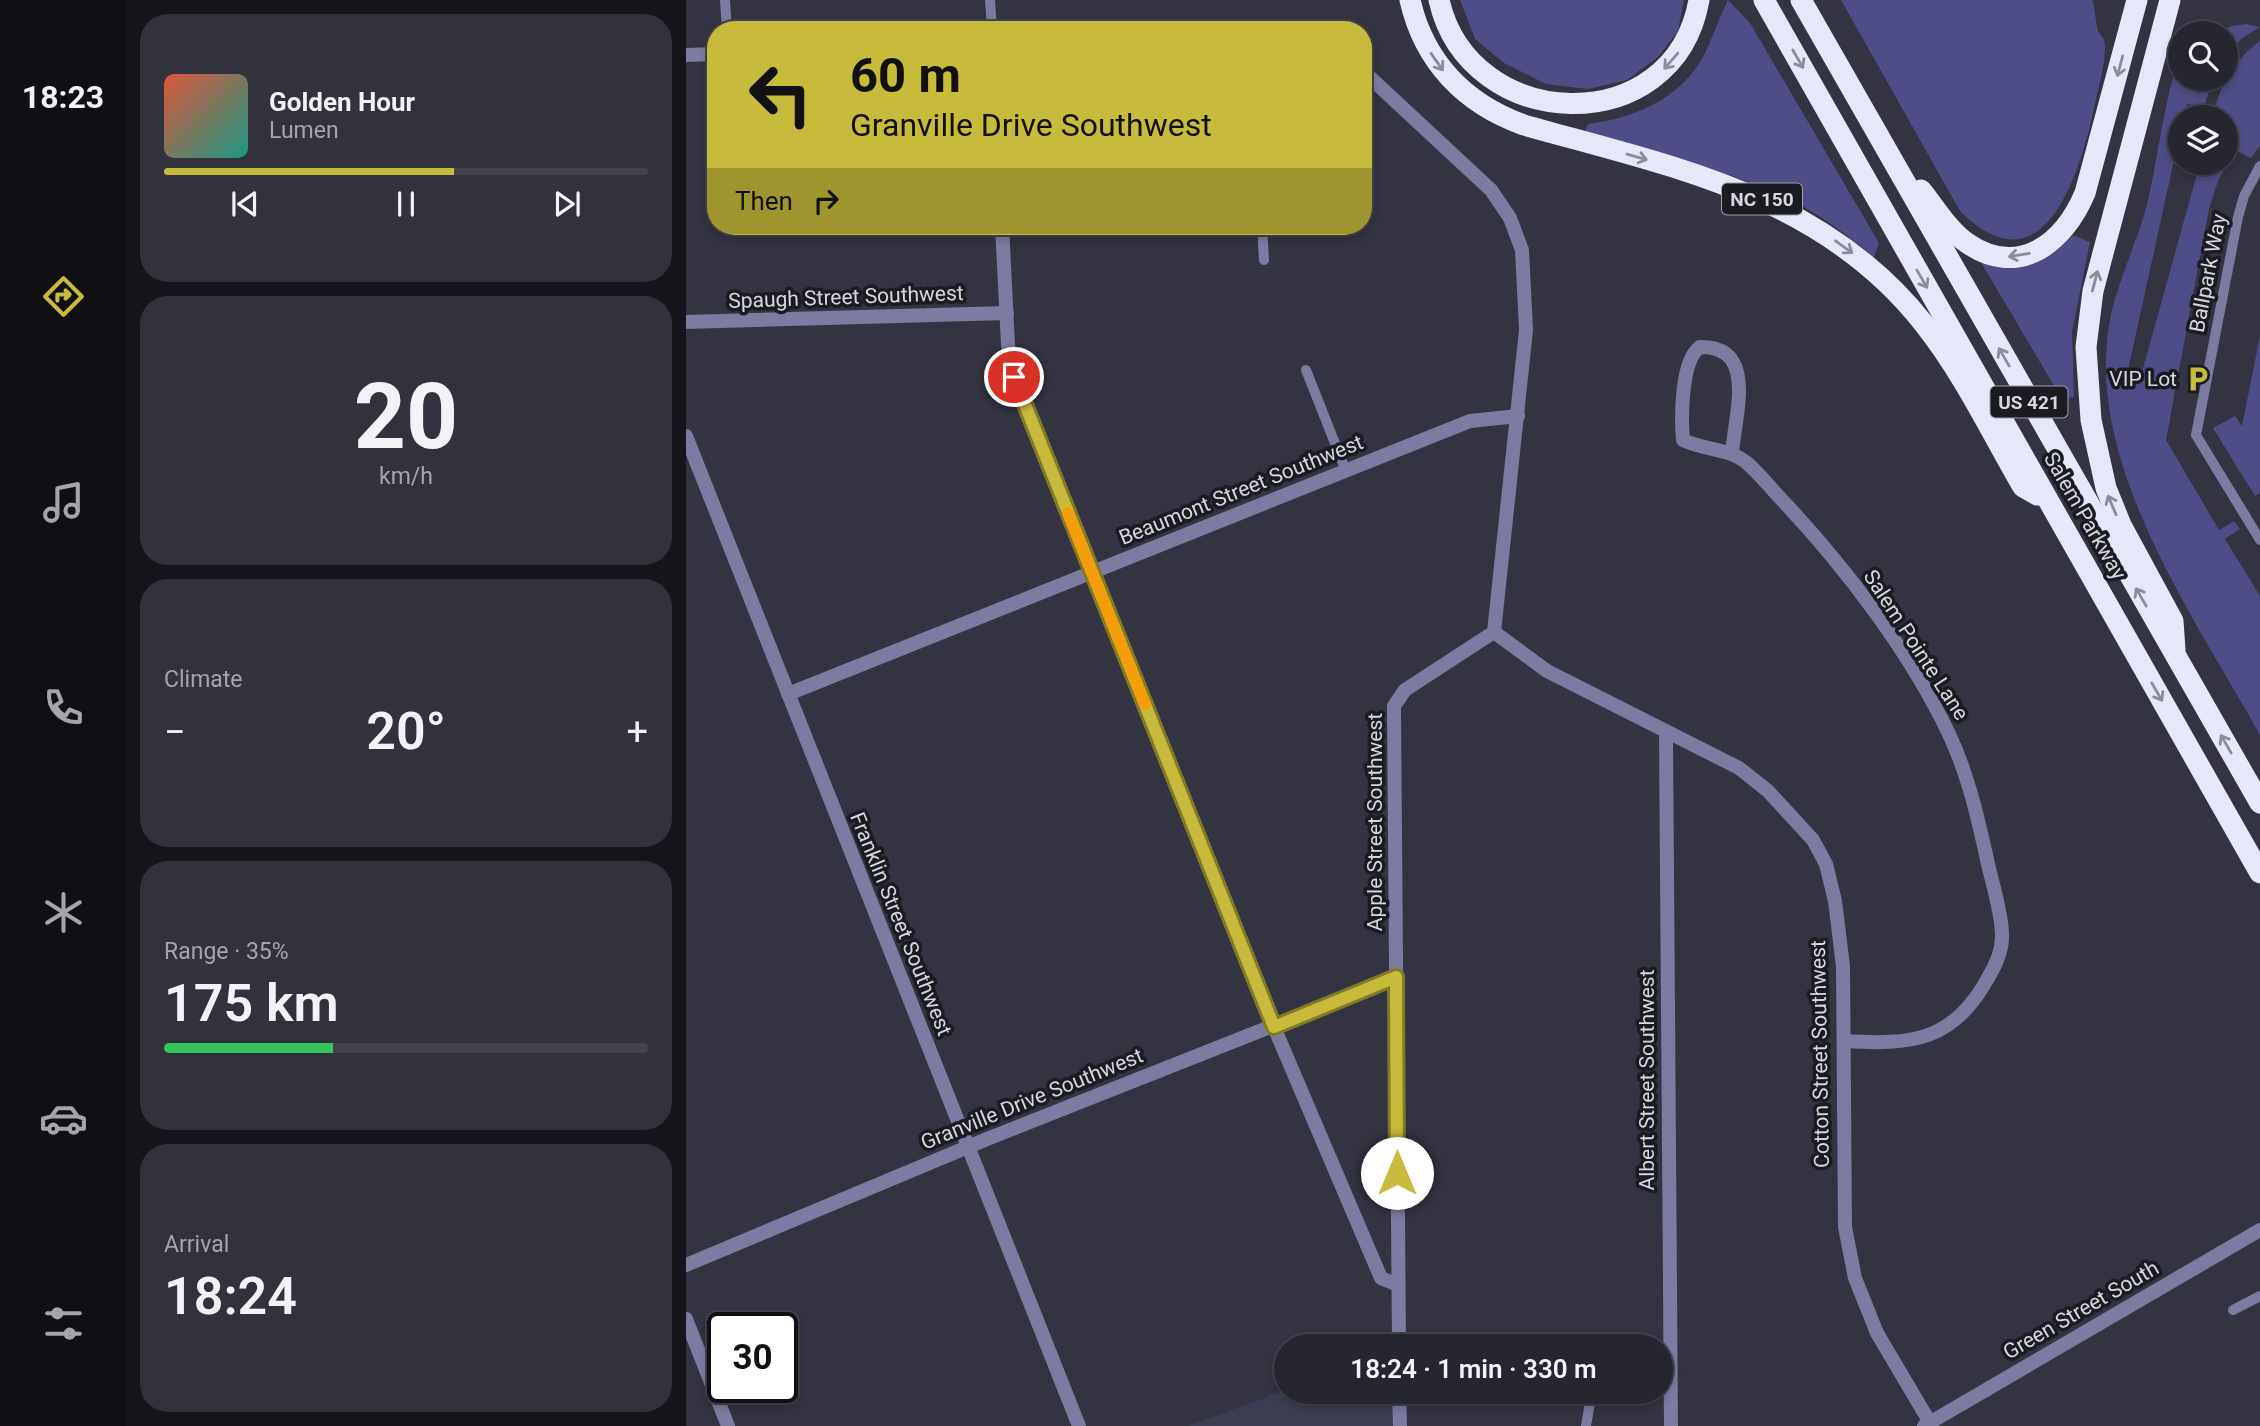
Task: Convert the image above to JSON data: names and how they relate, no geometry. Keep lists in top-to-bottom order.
{
  "streets": {
    "highway": ["NC 150", "US 421", "Salem Parkway"],
    "street": [
      "Spaugh Street Southwest",
      "Beaumont Street Southwest",
      "Salem Pointe Lane",
      "Apple Street Southwest",
      "Franklin Street Southwest",
      "Cotton Street Southwest",
      "Albert Street Southwest",
      "Granville Drive Southwest",
      "Green Street South"
    ],
    "lane": ["Ballpark Way"]
  },
  "crossings": [
    ["NC 150", "Salem Parkway"],
    ["Beaumont Street Southwest", "Franklin Street Southwest"],
    ["Salem Pointe Lane", "Cotton Street Southwest"],
    ["Apple Street Southwest", "Cotton Street Southwest"],
    ["Apple Street Southwest", "Granville Drive Southwest"],
    ["Franklin Street Southwest", "Granville Drive Southwest"],
    ["Cotton Street Southwest", "Albert Street Southwest"],
    ["Cotton Street Southwest", "Green Street South"]
  ],
  "places": {
    "parking": ["VIP Lot"]
  },
  "page": {
    "tabs": "18:23",
    "turn": ["60 m", "Granville Drive Southwest"],
    "song": ["Golden Hour", "Lumen"],
    "then": "Then",
    "tile": [
      ["20", "km/h"],
      "Climate",
      ["Range · 35%", "175 km"],
      ["Arrival", "18:24"]
    ],
    "heat": ["−", "20°", "+"],
    "limit": "30",
    "trip": "18:24 · 1 min · 330 m"
  }
}
